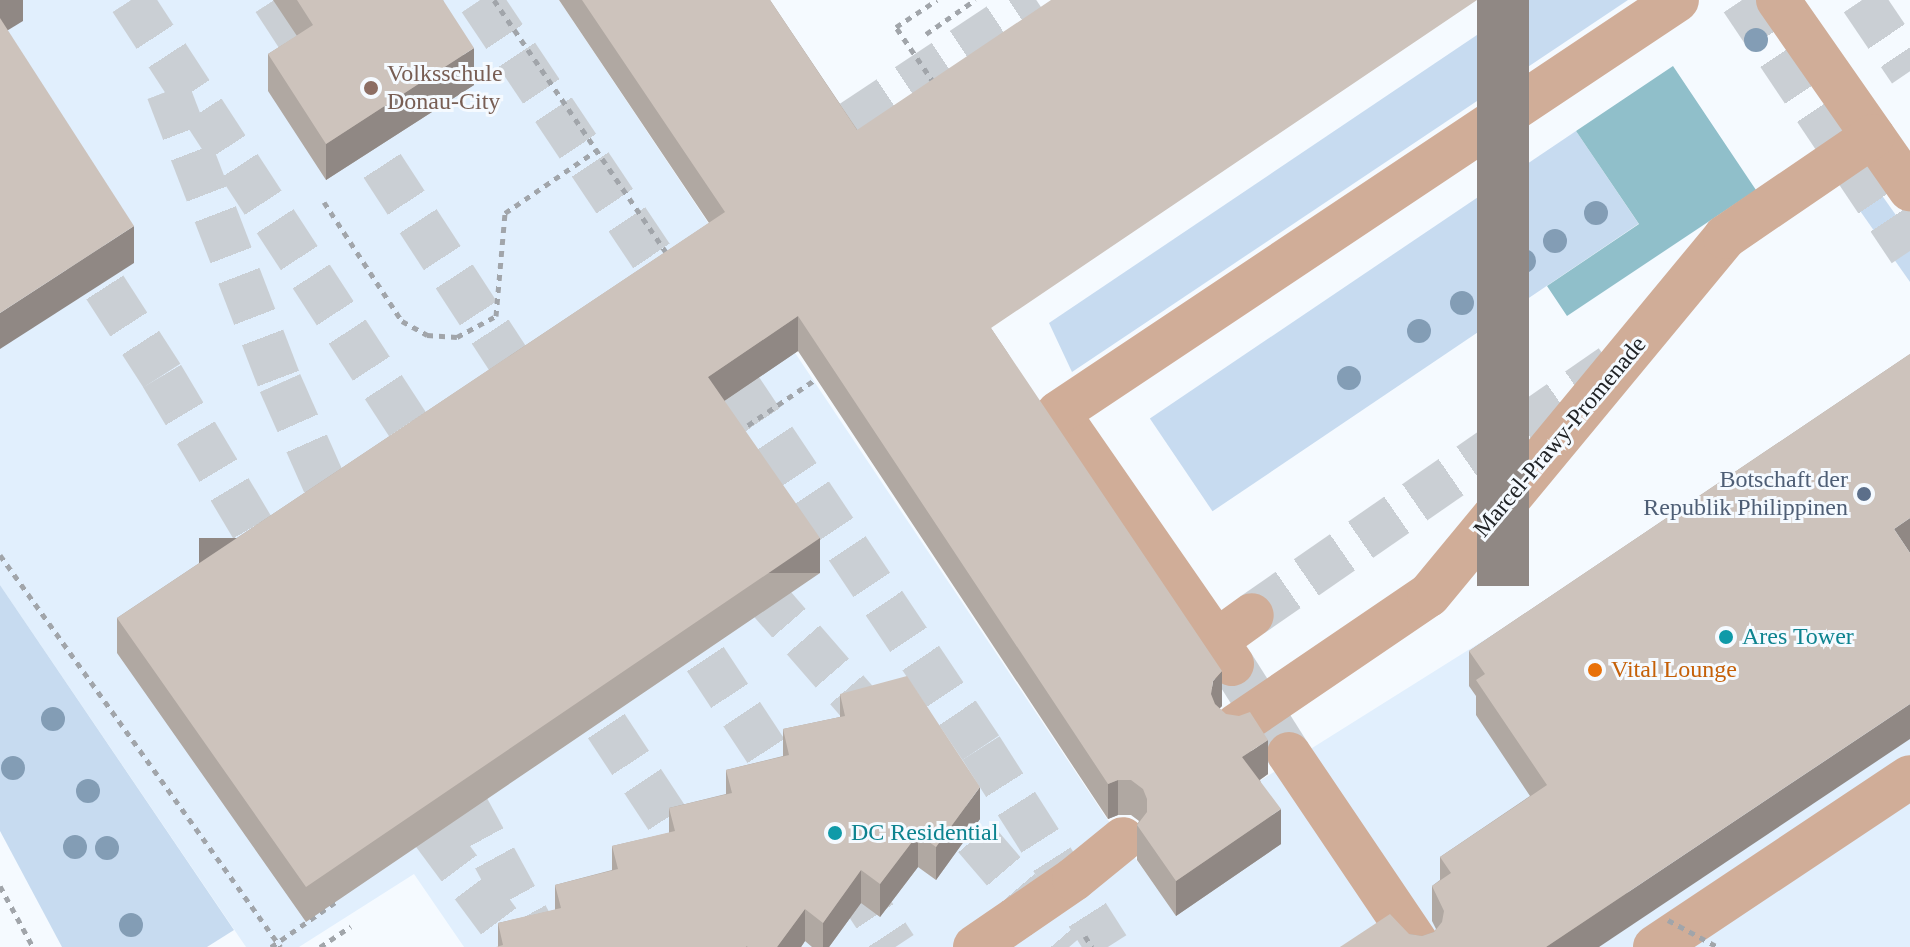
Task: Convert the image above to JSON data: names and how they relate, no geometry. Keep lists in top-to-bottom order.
{
  "streets": {
    "street": ["Marcel-Prawy-Promenade"]
  },
  "places": [
    "Volksschule Donau-City",
    "Botschaft der Republik Philippinen",
    "Ares Tower",
    "Vital Lounge",
    "DC Residential"
  ]
}
